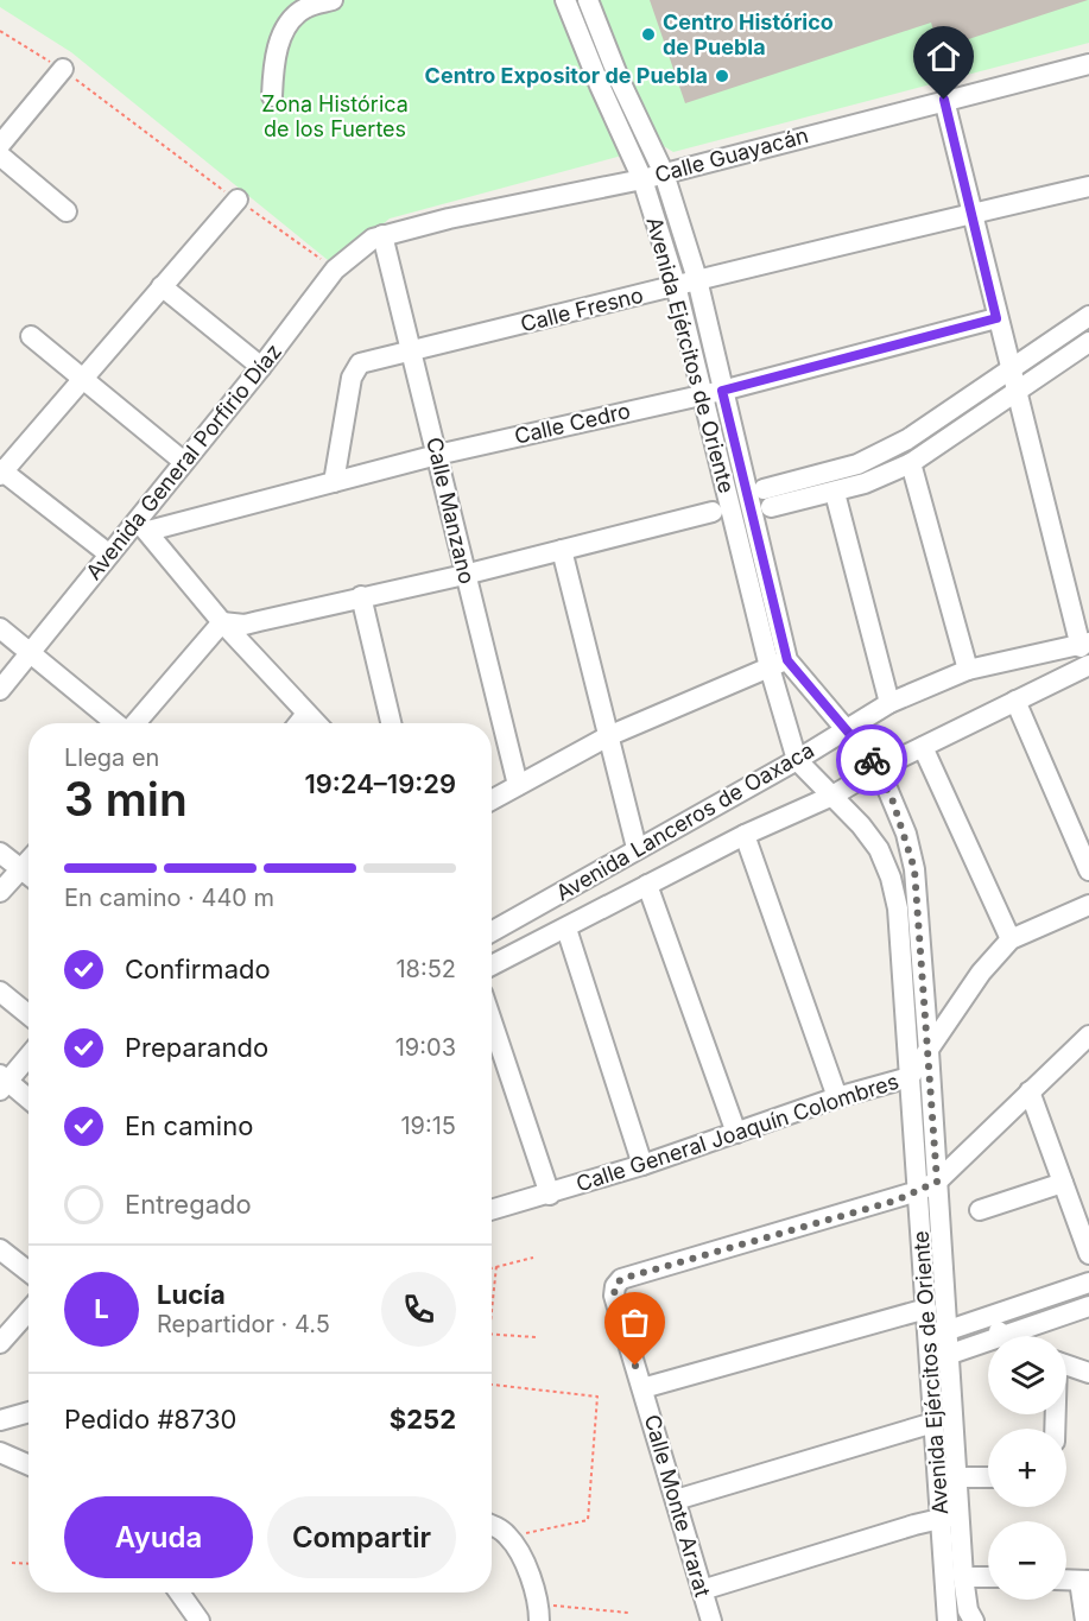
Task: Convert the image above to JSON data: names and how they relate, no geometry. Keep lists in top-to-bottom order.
{
  "streets": {
    "street": [
      "Calle Guayacán",
      "Calle Fresno",
      "Avenida Ejércitos de Oriente",
      "Calle Cedro",
      "Avenida General Porfirio Díaz",
      "Calle Manzano",
      "Avenida Lanceros de Oaxaca",
      "Calle General Joaquín Colombres",
      "Calle Monte Ararat"
    ]
  },
  "crossings": [
    ["Calle Guayacán", "Avenida Ejércitos de Oriente"],
    ["Calle Guayacán", "Avenida General Porfirio Díaz"],
    ["Calle Guayacán", "Calle Manzano"],
    ["Calle Fresno", "Avenida Ejércitos de Oriente"],
    ["Calle Fresno", "Calle Cedro"],
    ["Calle Fresno", "Calle Manzano"],
    ["Avenida Ejércitos de Oriente", "Calle Cedro"],
    ["Avenida Ejércitos de Oriente", "Avenida Lanceros de Oaxaca"],
    ["Avenida Ejércitos de Oriente", "Calle General Joaquín Colombres"],
    ["Avenida Ejércitos de Oriente", "Calle Monte Ararat"],
    ["Calle Cedro", "Avenida General Porfirio Díaz"],
    ["Calle Cedro", "Calle Manzano"],
    ["Avenida General Porfirio Díaz", "Calle Manzano"]
  ],
  "parks": ["Zona Histórica de los Fuertes"],
  "places": ["Centro Histórico de Puebla", "Centro Expositor de Puebla"],
  "page": {
    "heading": ["3 min", "Llega en", "19:24–19:29"],
    "panel": [
      "Lucía",
      "Repartidor · 4.5",
      "Pedido #8730",
      "$252"
    ],
    "bar": "En camino · 440 m",
    "list": [
      ["Confirmado", "18:52"],
      ["Preparando", "19:03"],
      ["En camino", "19:15"],
      "Entregado"
    ],
    "round": "L",
    "map_buttons": ["+", "−"],
    "buttons": ["Ayuda", "Compartir"]
  }
}
